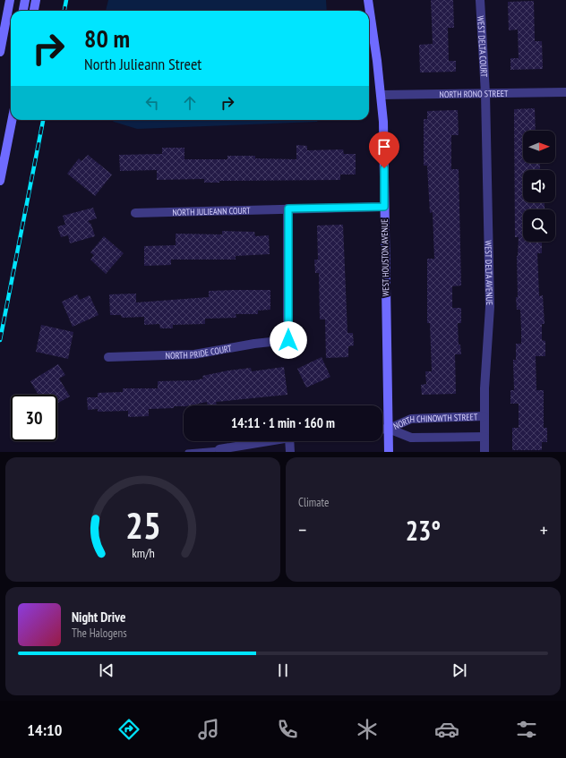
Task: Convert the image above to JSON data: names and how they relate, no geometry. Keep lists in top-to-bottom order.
{
  "streets": {
    "street": [
      "WEST DELTA COURT",
      "NORTH RONO STREET",
      "NORTH JULIEANN COURT",
      "WEST HOUSTON AVENUE",
      "WEST DELTA AVENUE",
      "NORTH PRIDE COURT",
      "NORTH CHINOWTH STREET"
    ]
  },
  "crossings": [
    ["WEST DELTA COURT", "NORTH RONO STREET"],
    ["WEST DELTA COURT", "WEST DELTA AVENUE"],
    ["NORTH RONO STREET", "WEST HOUSTON AVENUE"],
    ["NORTH RONO STREET", "WEST DELTA AVENUE"],
    ["NORTH JULIEANN COURT", "WEST HOUSTON AVENUE"],
    ["NORTH JULIEANN COURT", "NORTH PRIDE COURT"],
    ["WEST HOUSTON AVENUE", "NORTH CHINOWTH STREET"],
    ["WEST DELTA AVENUE", "NORTH CHINOWTH STREET"]
  ],
  "north": "right",
  "page": {
    "turn": ["80 m", "North Julieann Street"],
    "limit": "30",
    "trip": "14:11 · 1 min · 160 m",
    "tile": "Climate",
    "heat": ["−", "23°", "+"],
    "song": ["Night Drive", "The Halogens"],
    "tabs": "14:10",
    "gauge": ["25", "km/h"]
  }
}
